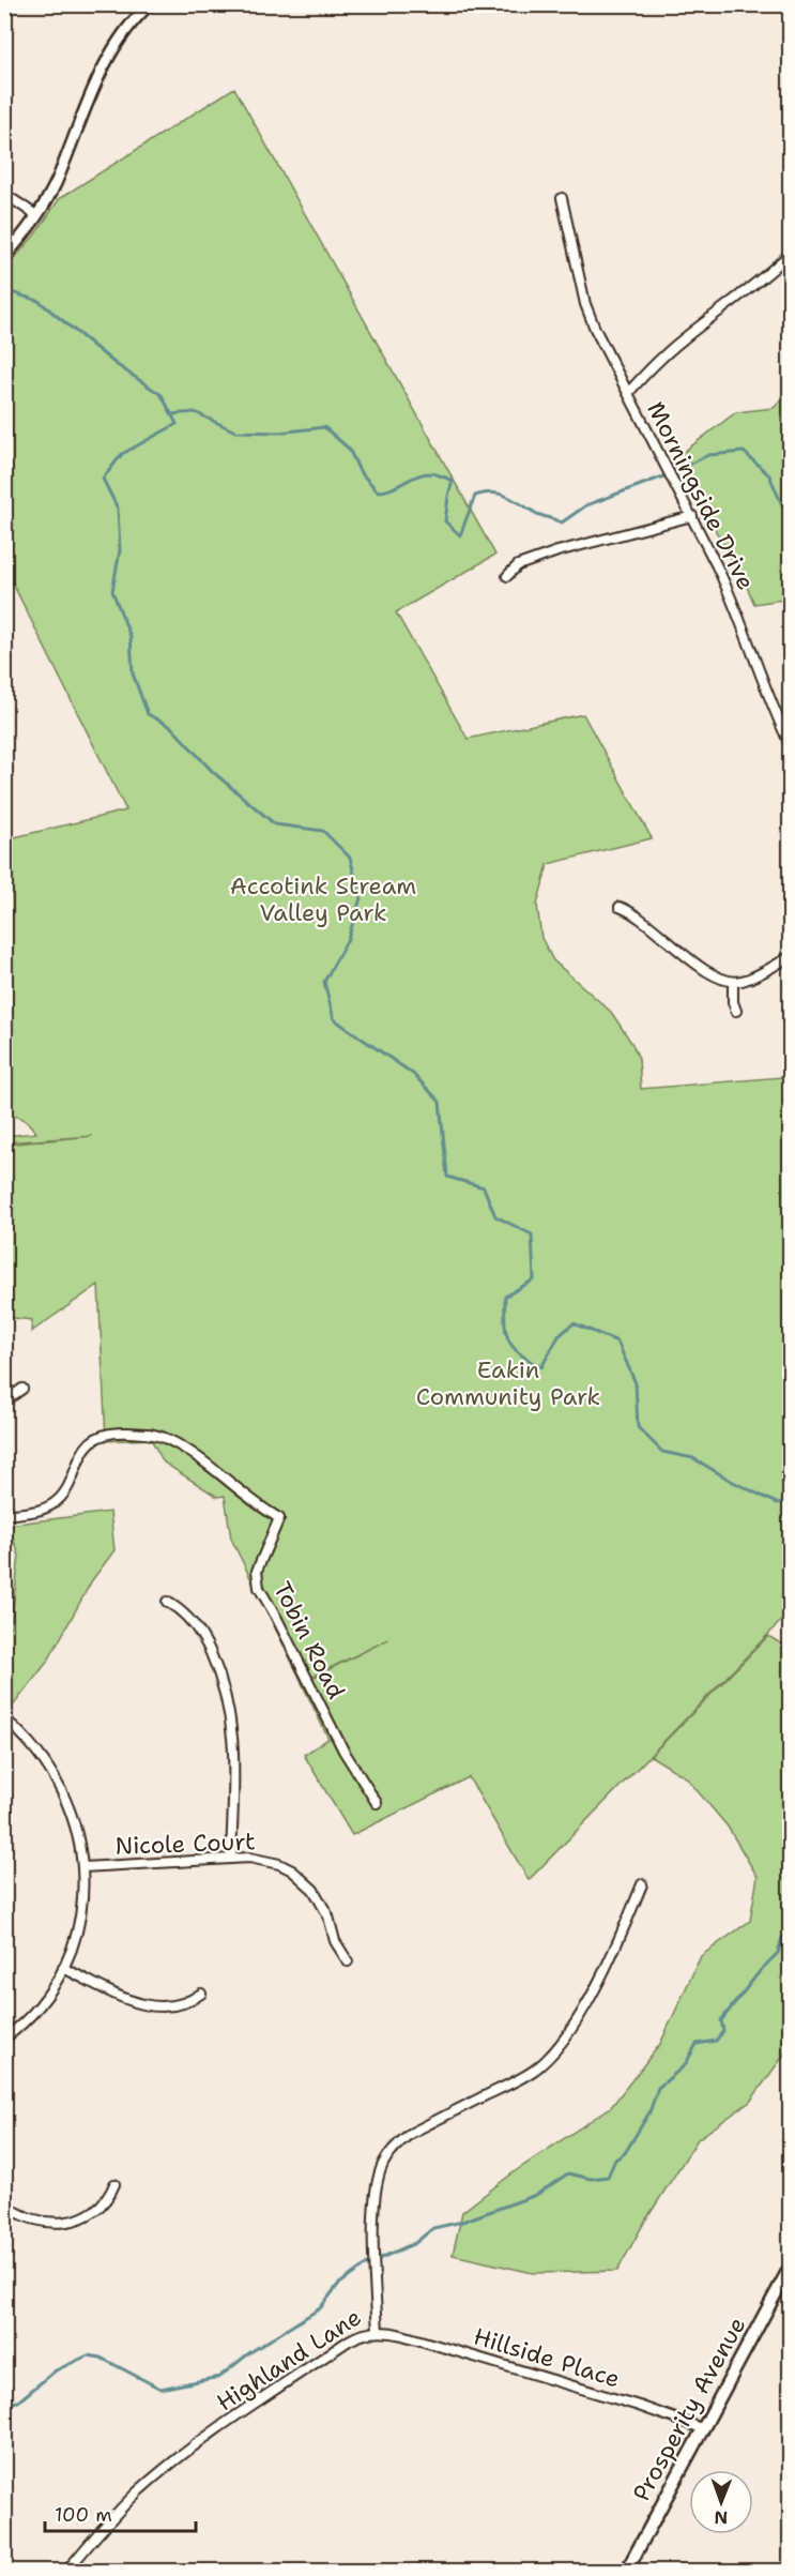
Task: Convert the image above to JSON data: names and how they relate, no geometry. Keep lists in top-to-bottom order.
{
  "streets": {
    "main road": ["Prosperity Avenue"],
    "street": [
      "Morningside Drive",
      "Tobin Road",
      "Nicole Court",
      "Hillside Place",
      "Highland Lane"
    ]
  },
  "crossings": [
    ["Hillside Place", "Highland Lane"],
    ["Hillside Place", "Prosperity Avenue"]
  ],
  "parks": ["Accotink Stream Valley Park", "Eakin Community Park"],
  "scale_bar": "100 m",
  "north": "bottom"
}
